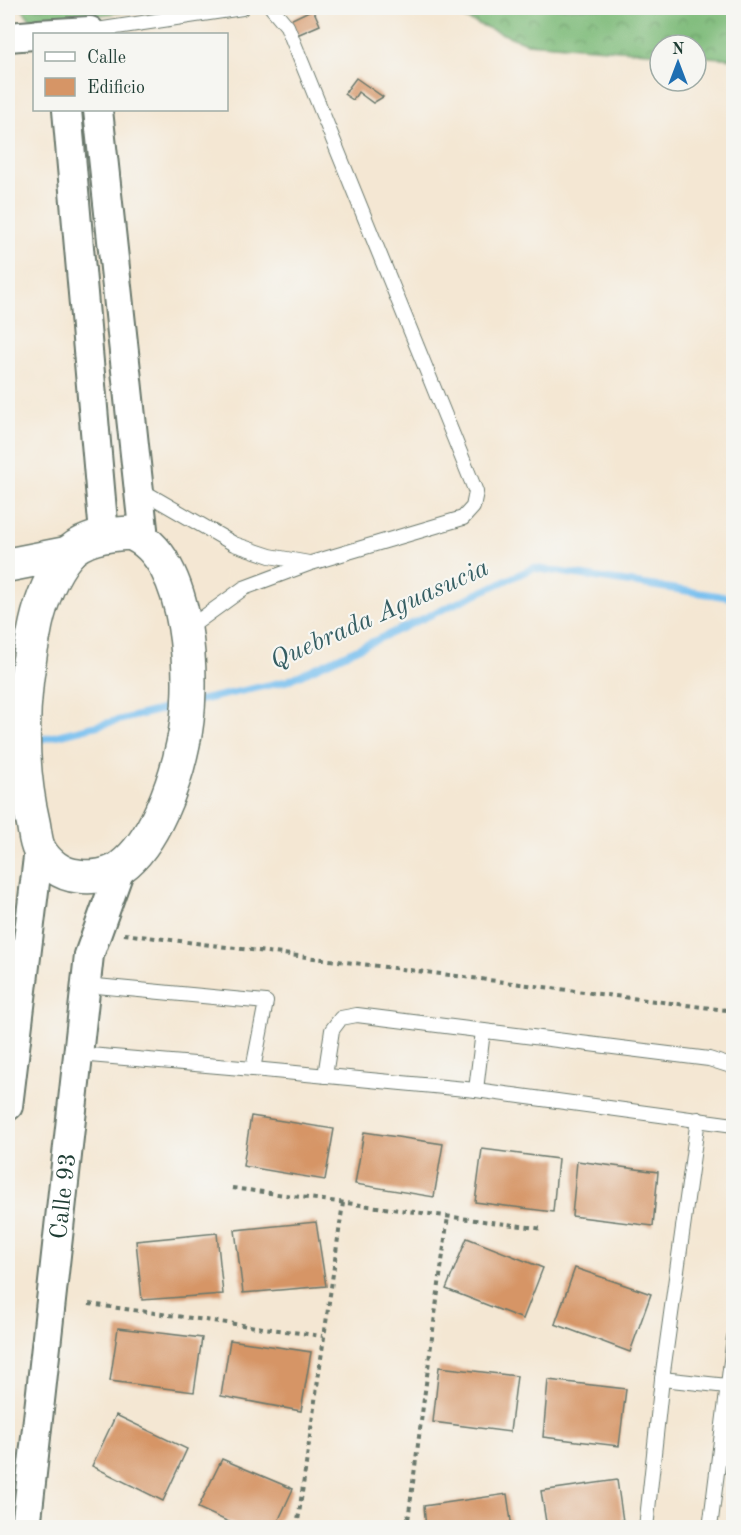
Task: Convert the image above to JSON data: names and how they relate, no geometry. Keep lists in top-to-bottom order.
{
  "streets": {
    "street": ["Calle 93"]
  },
  "water": ["Quebrada Aguasucia"],
  "legend": ["Calle", "Edificio"],
  "north": "top"
}
